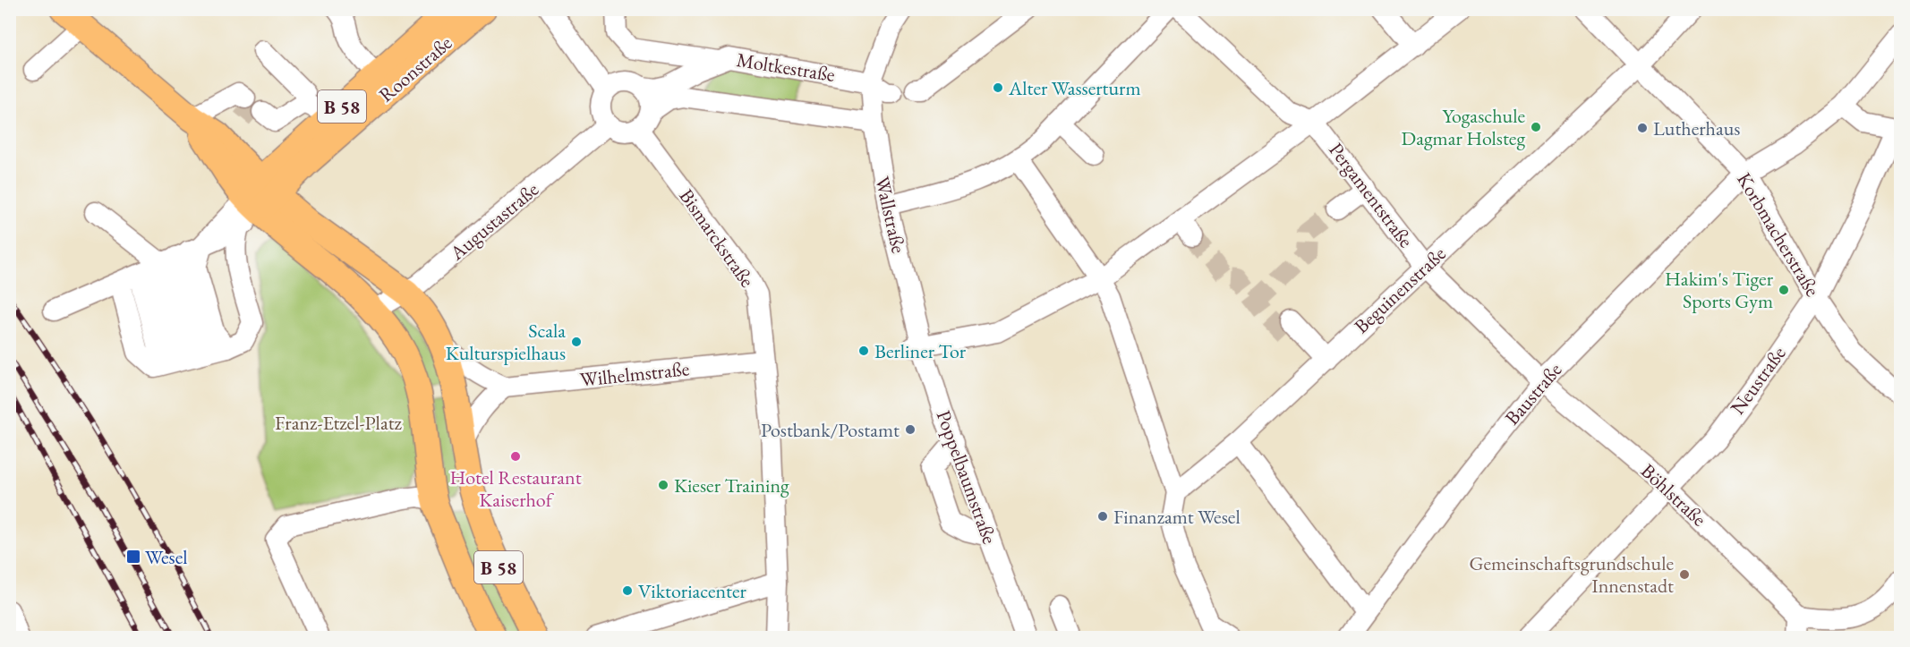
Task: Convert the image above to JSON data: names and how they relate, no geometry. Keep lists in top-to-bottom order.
{
  "streets": {
    "main road": ["Roonstraße", "B 58"],
    "street": [
      "Moltkestraße",
      "Pergamentstraße",
      "Wallstraße",
      "Augustastraße",
      "Korbmacherstraße",
      "Bismarckstraße",
      "Beguinenstraße",
      "Wilhelmstraße",
      "Neustraße",
      "Baustraße",
      "Poppelbaumstraße",
      "Böhlstraße"
    ]
  },
  "crossings": [
    ["Moltkestraße", "Wallstraße"],
    ["Moltkestraße", "Augustastraße"],
    ["Moltkestraße", "Bismarckstraße"],
    ["Roonstraße", "B 58"],
    ["B 58", "Augustastraße"],
    ["Pergamentstraße", "Beguinenstraße"],
    ["Pergamentstraße", "Baustraße"],
    ["Pergamentstraße", "Böhlstraße"],
    ["Wallstraße", "Poppelbaumstraße"],
    ["Augustastraße", "Bismarckstraße"],
    ["Korbmacherstraße", "Beguinenstraße"],
    ["Korbmacherstraße", "Neustraße"],
    ["Korbmacherstraße", "Baustraße"],
    ["Bismarckstraße", "Wilhelmstraße"],
    ["Neustraße", "Baustraße"],
    ["Neustraße", "Böhlstraße"],
    ["Baustraße", "Böhlstraße"]
  ],
  "parks": ["Franz-Etzel-Platz"],
  "places": {
    "other": [
      "Alter Wasserturm",
      "Yogaschule Dagmar Holsteg",
      "Lutherhaus",
      "Hakim's Tiger Sports Gym",
      "Scala Kulturspielhaus",
      "Berliner Tor",
      "Postbank/Postamt",
      "Hotel Restaurant Kaiserhof",
      "Kieser Training",
      "Finanzamt Wesel",
      "Gemeinschaftsgrundschule Innenstadt",
      "Viktoriacenter"
    ],
    "transit": ["Wesel"]
  }
}
